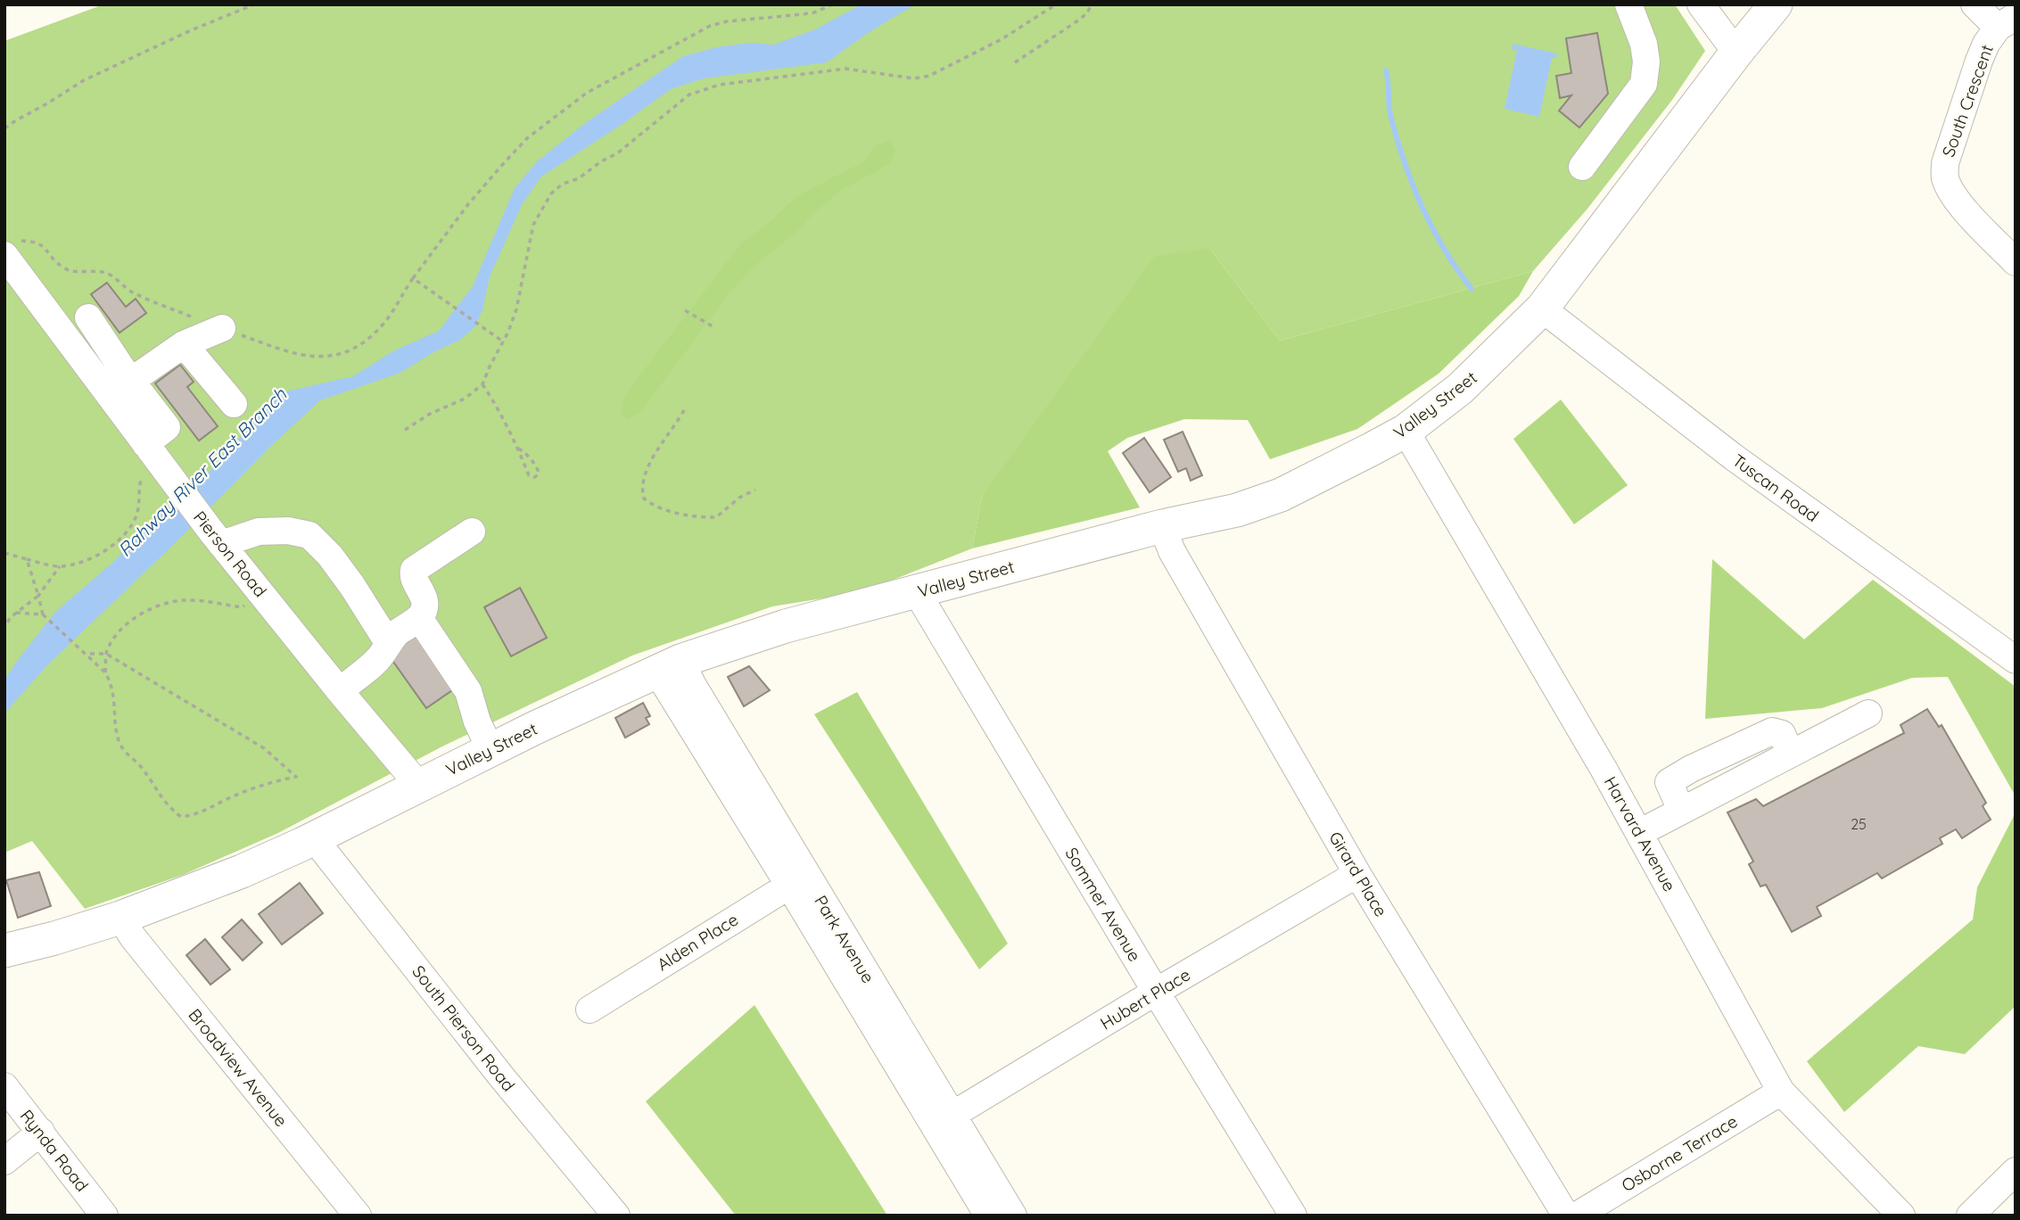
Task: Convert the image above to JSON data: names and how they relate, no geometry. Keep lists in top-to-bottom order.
{
  "streets": {
    "main road": ["Valley Street"],
    "street": [
      "South Crescent",
      "Tuscan Road",
      "Pierson Road",
      "Harvard Avenue",
      "Girard Place",
      "Sommer Avenue",
      "Park Avenue",
      "Alden Place",
      "Hubert Place",
      "South Pierson Road",
      "Broadview Avenue",
      "Rynda Road",
      "Osborne Terrace"
    ]
  },
  "crossings": [
    ["Valley Street", "Tuscan Road"],
    ["Valley Street", "Pierson Road"],
    ["Valley Street", "Harvard Avenue"],
    ["Valley Street", "Girard Place"],
    ["Valley Street", "Sommer Avenue"],
    ["Valley Street", "Park Avenue"],
    ["Valley Street", "South Pierson Road"],
    ["Valley Street", "Broadview Avenue"],
    ["Harvard Avenue", "Osborne Terrace"],
    ["Girard Place", "Hubert Place"],
    ["Sommer Avenue", "Hubert Place"],
    ["Park Avenue", "Alden Place"],
    ["Park Avenue", "Hubert Place"]
  ],
  "water": ["Rahway River East Branch"],
  "house_numbers": ["25"]
}
